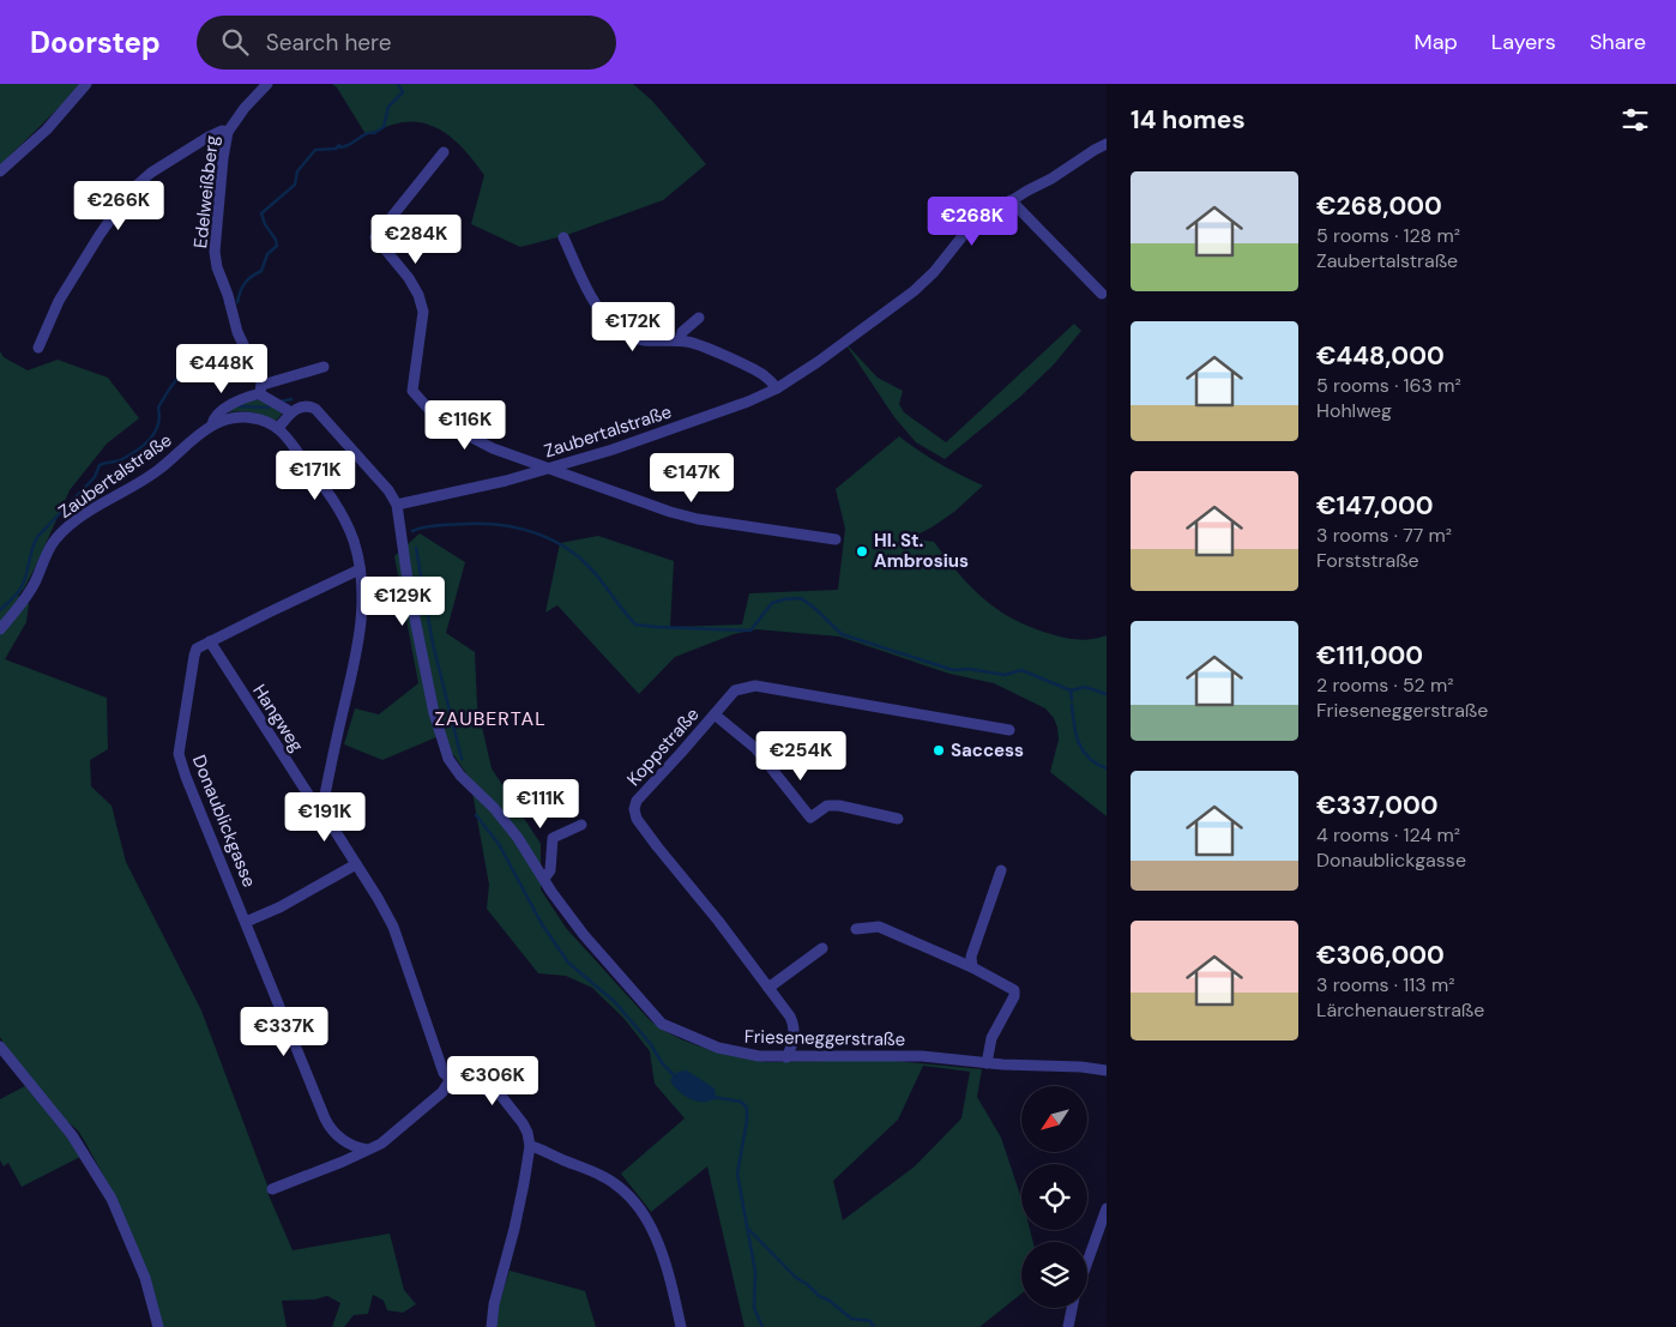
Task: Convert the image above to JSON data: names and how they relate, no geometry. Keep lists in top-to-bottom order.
{
  "streets": {
    "street": [
      "Edelweißberg",
      "Zaubertalstraße",
      "Hangweg",
      "Koppstraße",
      "Donaublickgasse",
      "Frieseneggerstraße"
    ]
  },
  "crossings": [
    ["Zaubertalstraße", "Frieseneggerstraße"],
    ["Hangweg", "Donaublickgasse"],
    ["Koppstraße", "Frieseneggerstraße"]
  ],
  "districts": ["ZAUBERTAL"],
  "places": ["Hl. St. Ambrosius", "Saccess"],
  "north": "bottom left",
  "page": {
    "header": "Doorstep",
    "search": "Search here",
    "nav": ["Map", "Layers", "Share"],
    "heading": "14 homes",
    "list": [
      {
        "name": "€268,000",
        "note": "5 rooms · 128 m² · Zaubertalstraße"
      },
      {
        "name": "€448,000",
        "note": "5 rooms · 163 m² · Hohlweg"
      },
      {
        "name": "€147,000",
        "note": "3 rooms · 77 m² · Forststraße"
      },
      {
        "name": "€111,000",
        "note": "2 rooms · 52 m² · Frieseneggerstraße"
      },
      {
        "name": "€337,000",
        "note": "4 rooms · 124 m² · Donaublickgasse"
      },
      {
        "name": "€306,000",
        "note": "3 rooms · 113 m² · Lärchenauerstraße"
      }
    ],
    "price": [
      "€266K",
      "€268K",
      "€284K",
      "€172K",
      "€448K",
      "€116K",
      "€171K",
      "€147K",
      "€129K",
      "€254K",
      "€111K",
      "€191K",
      "€337K",
      "€306K"
    ]
  }
}
